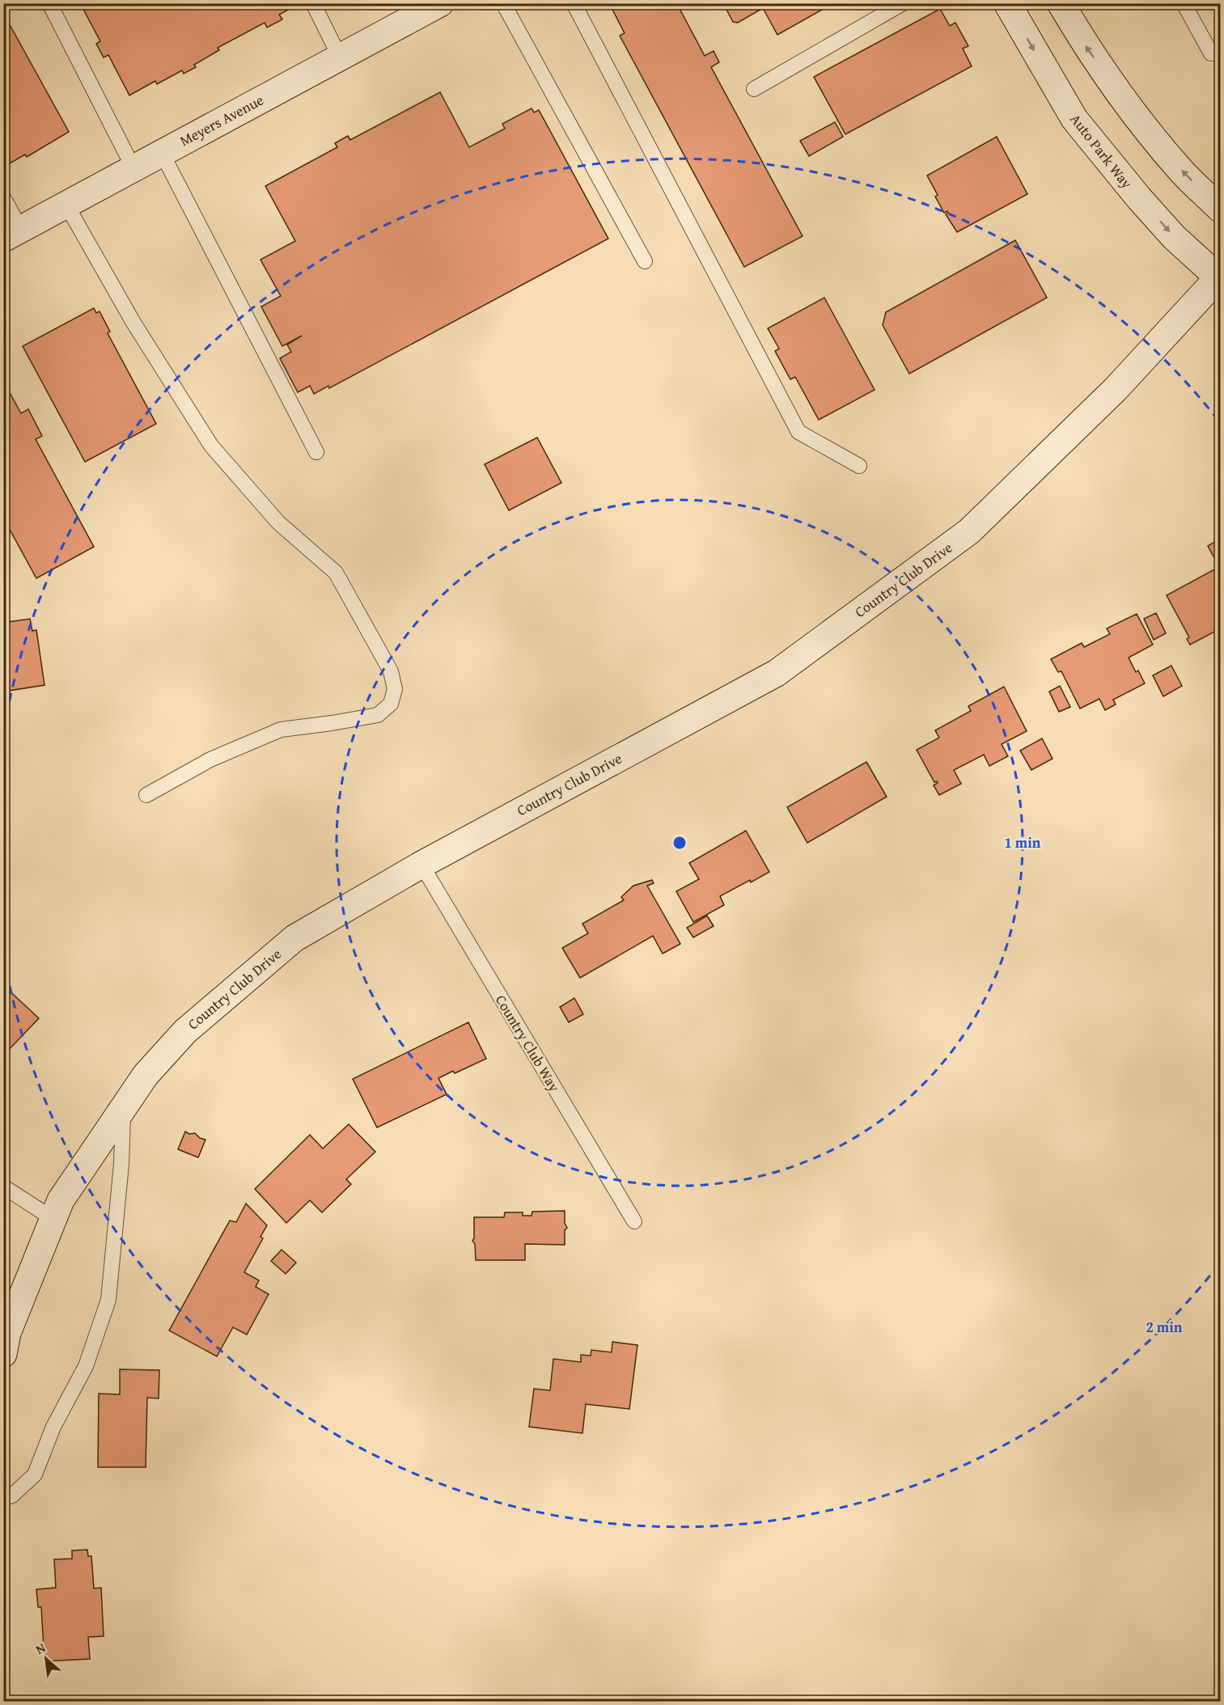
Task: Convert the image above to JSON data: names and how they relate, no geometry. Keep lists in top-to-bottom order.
{
  "streets": {
    "street": ["Meyers Avenue", "Auto Park Way", "Country Club Drive"],
    "lane": ["Country Club Way"]
  },
  "crossings": [
    ["Auto Park Way", "Country Club Drive"],
    ["Country Club Drive", "Country Club Way"]
  ],
  "north": "top left",
  "rings": ["1 min", "2 min"]
}
